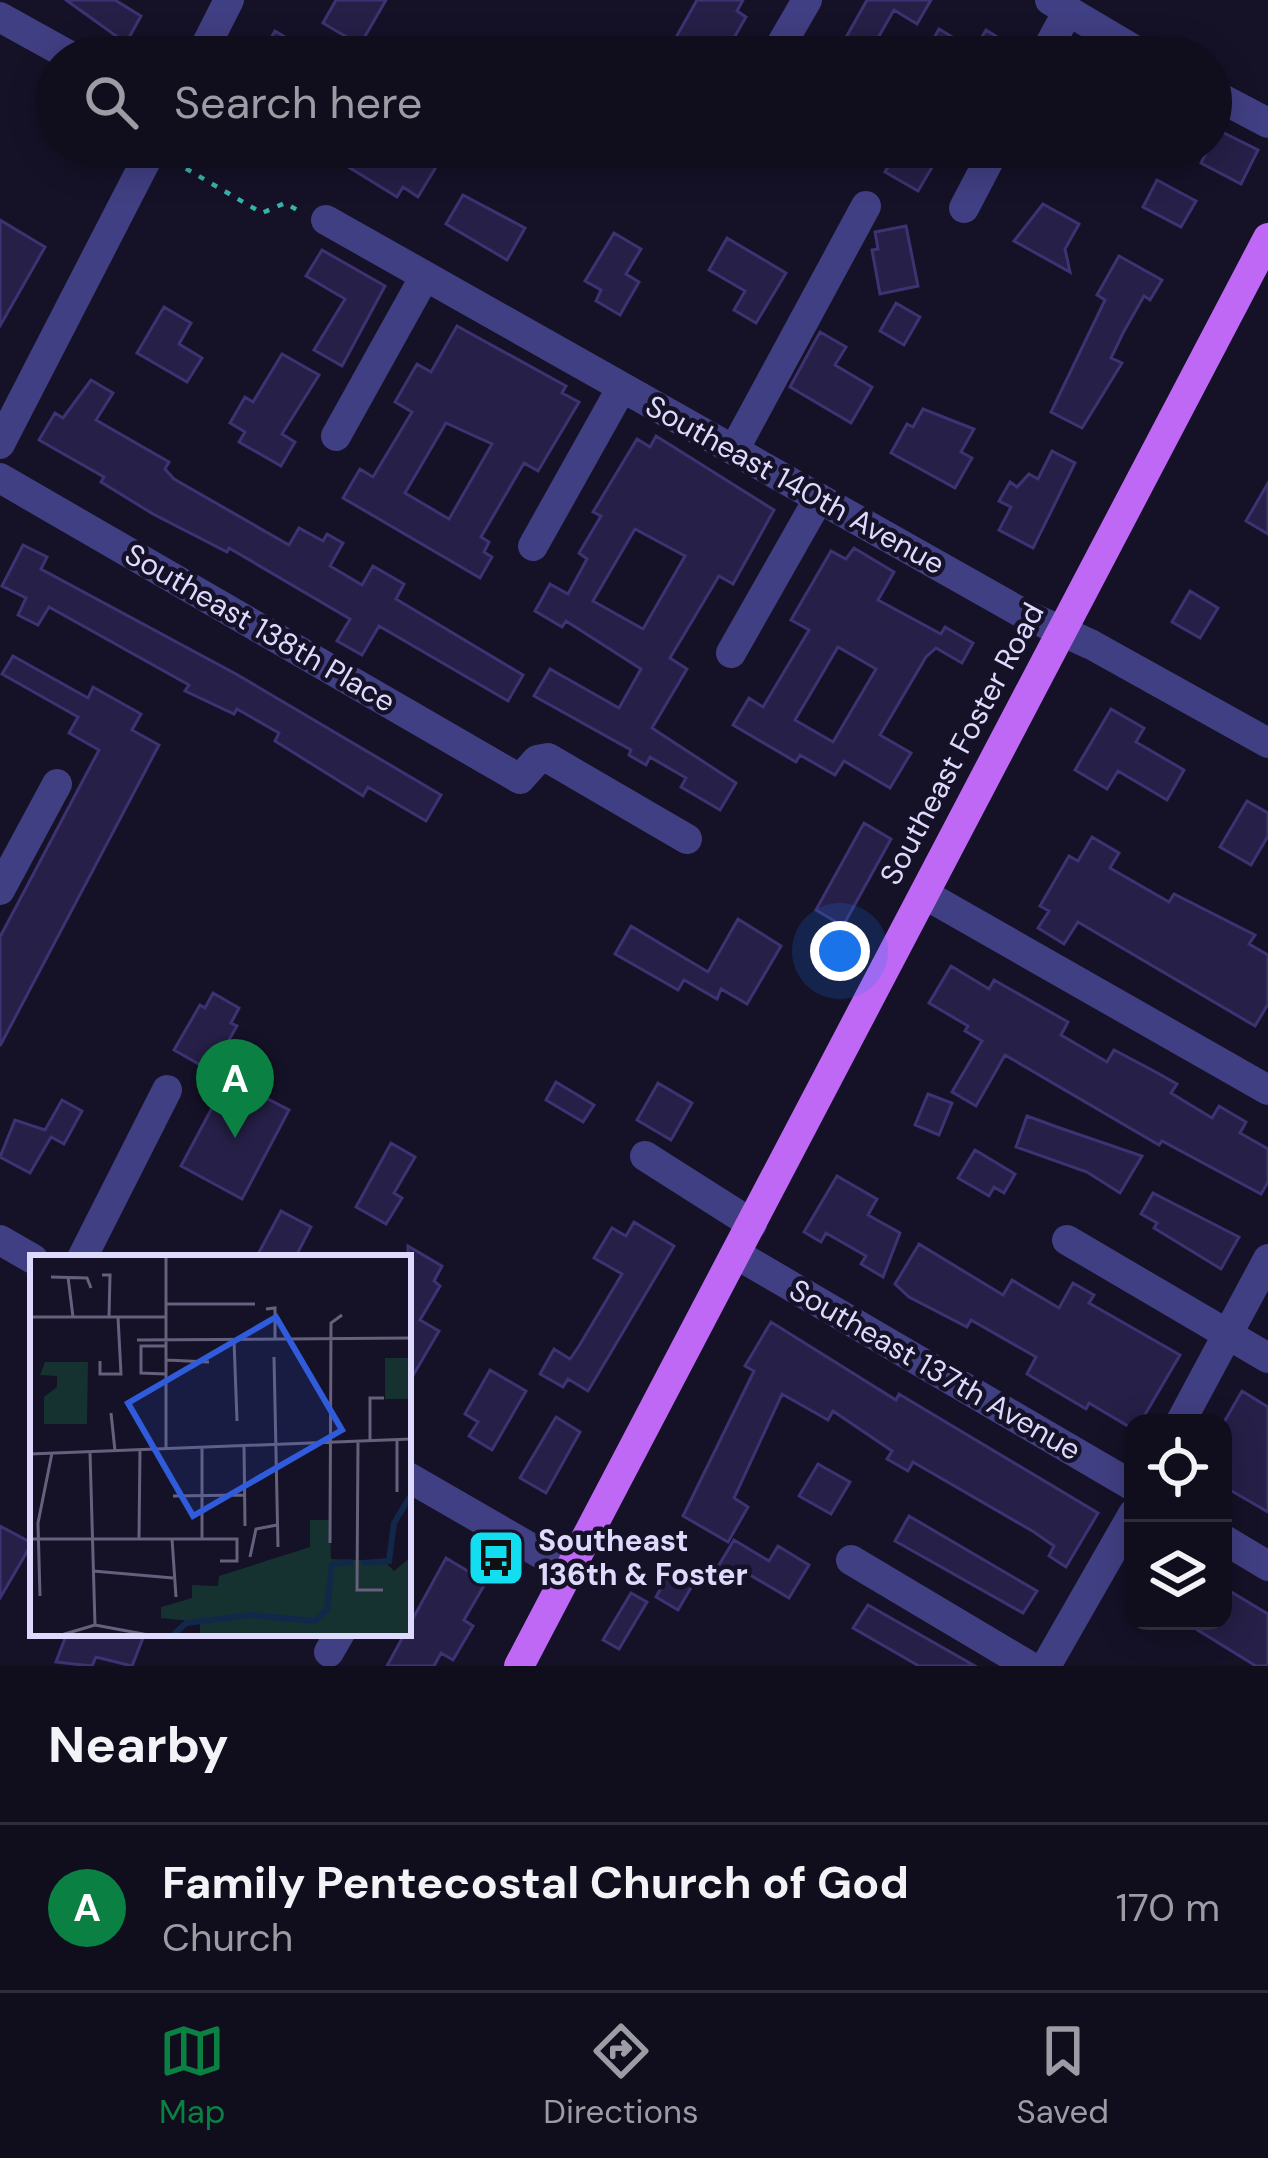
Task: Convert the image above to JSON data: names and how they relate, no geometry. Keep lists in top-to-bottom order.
{
  "streets": {
    "main road": ["Southeast Foster Road"],
    "street": ["Southeast 140th Avenue", "Southeast 138th Place", "Southeast 137th Avenue"]
  },
  "crossings": [
    ["Southeast 140th Avenue", "Southeast Foster Road"],
    ["Southeast Foster Road", "Southeast 137th Avenue"]
  ],
  "places": {
    "bus stop": ["Southeast 136th & Foster"]
  },
  "page": {
    "search": "Search here",
    "pins": "A",
    "heading": "Nearby",
    "list": [
      {
        "mark": "A",
        "name": "Family Pentecostal Church of God",
        "note": "Church",
        "value": "170 m"
      }
    ],
    "nav": ["Map", "Directions", "Saved"]
  }
}
